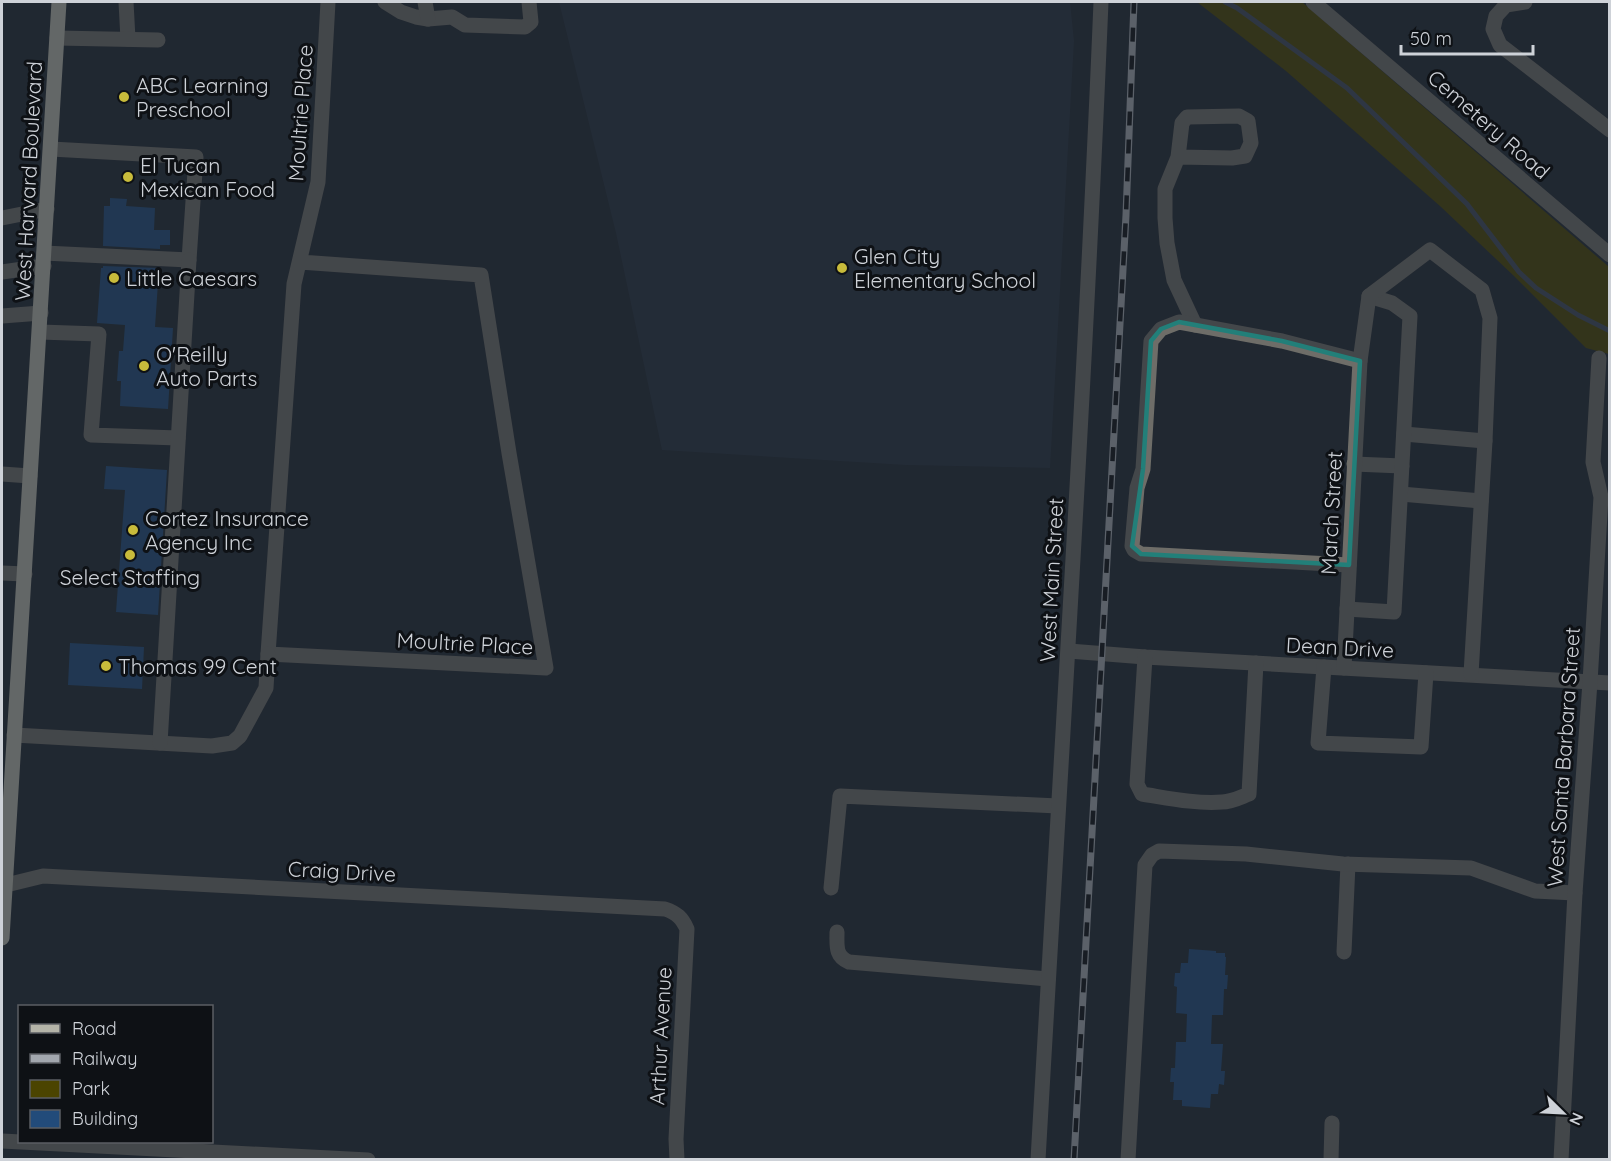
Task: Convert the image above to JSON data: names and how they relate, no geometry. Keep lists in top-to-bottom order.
{
  "streets": {
    "main road": ["West Harvard Boulevard"],
    "street": [
      "Moultrie Place",
      "Cemetery Road",
      "March Street",
      "West Main Street",
      "Dean Drive",
      "West Santa Barbara Street",
      "Craig Drive",
      "Arthur Avenue"
    ]
  },
  "crossings": [
    ["West Harvard Boulevard", "Craig Drive"],
    ["March Street", "Dean Drive"],
    ["West Main Street", "Dean Drive"],
    ["Dean Drive", "West Santa Barbara Street"],
    ["Craig Drive", "Arthur Avenue"]
  ],
  "places": [
    "ABC Learning Preschool",
    "El Tucan Mexican Food",
    "Glen City Elementary School",
    "Little Caesars",
    "O'Reilly Auto Parts",
    "Cortez Insurance Agency Inc",
    "Select Staffing",
    "Thomas 99 Cent"
  ],
  "legend": [
    "Road",
    "Railway",
    "Park",
    "Building"
  ],
  "scale_bar": "50 m",
  "north": "bottom right"
}
